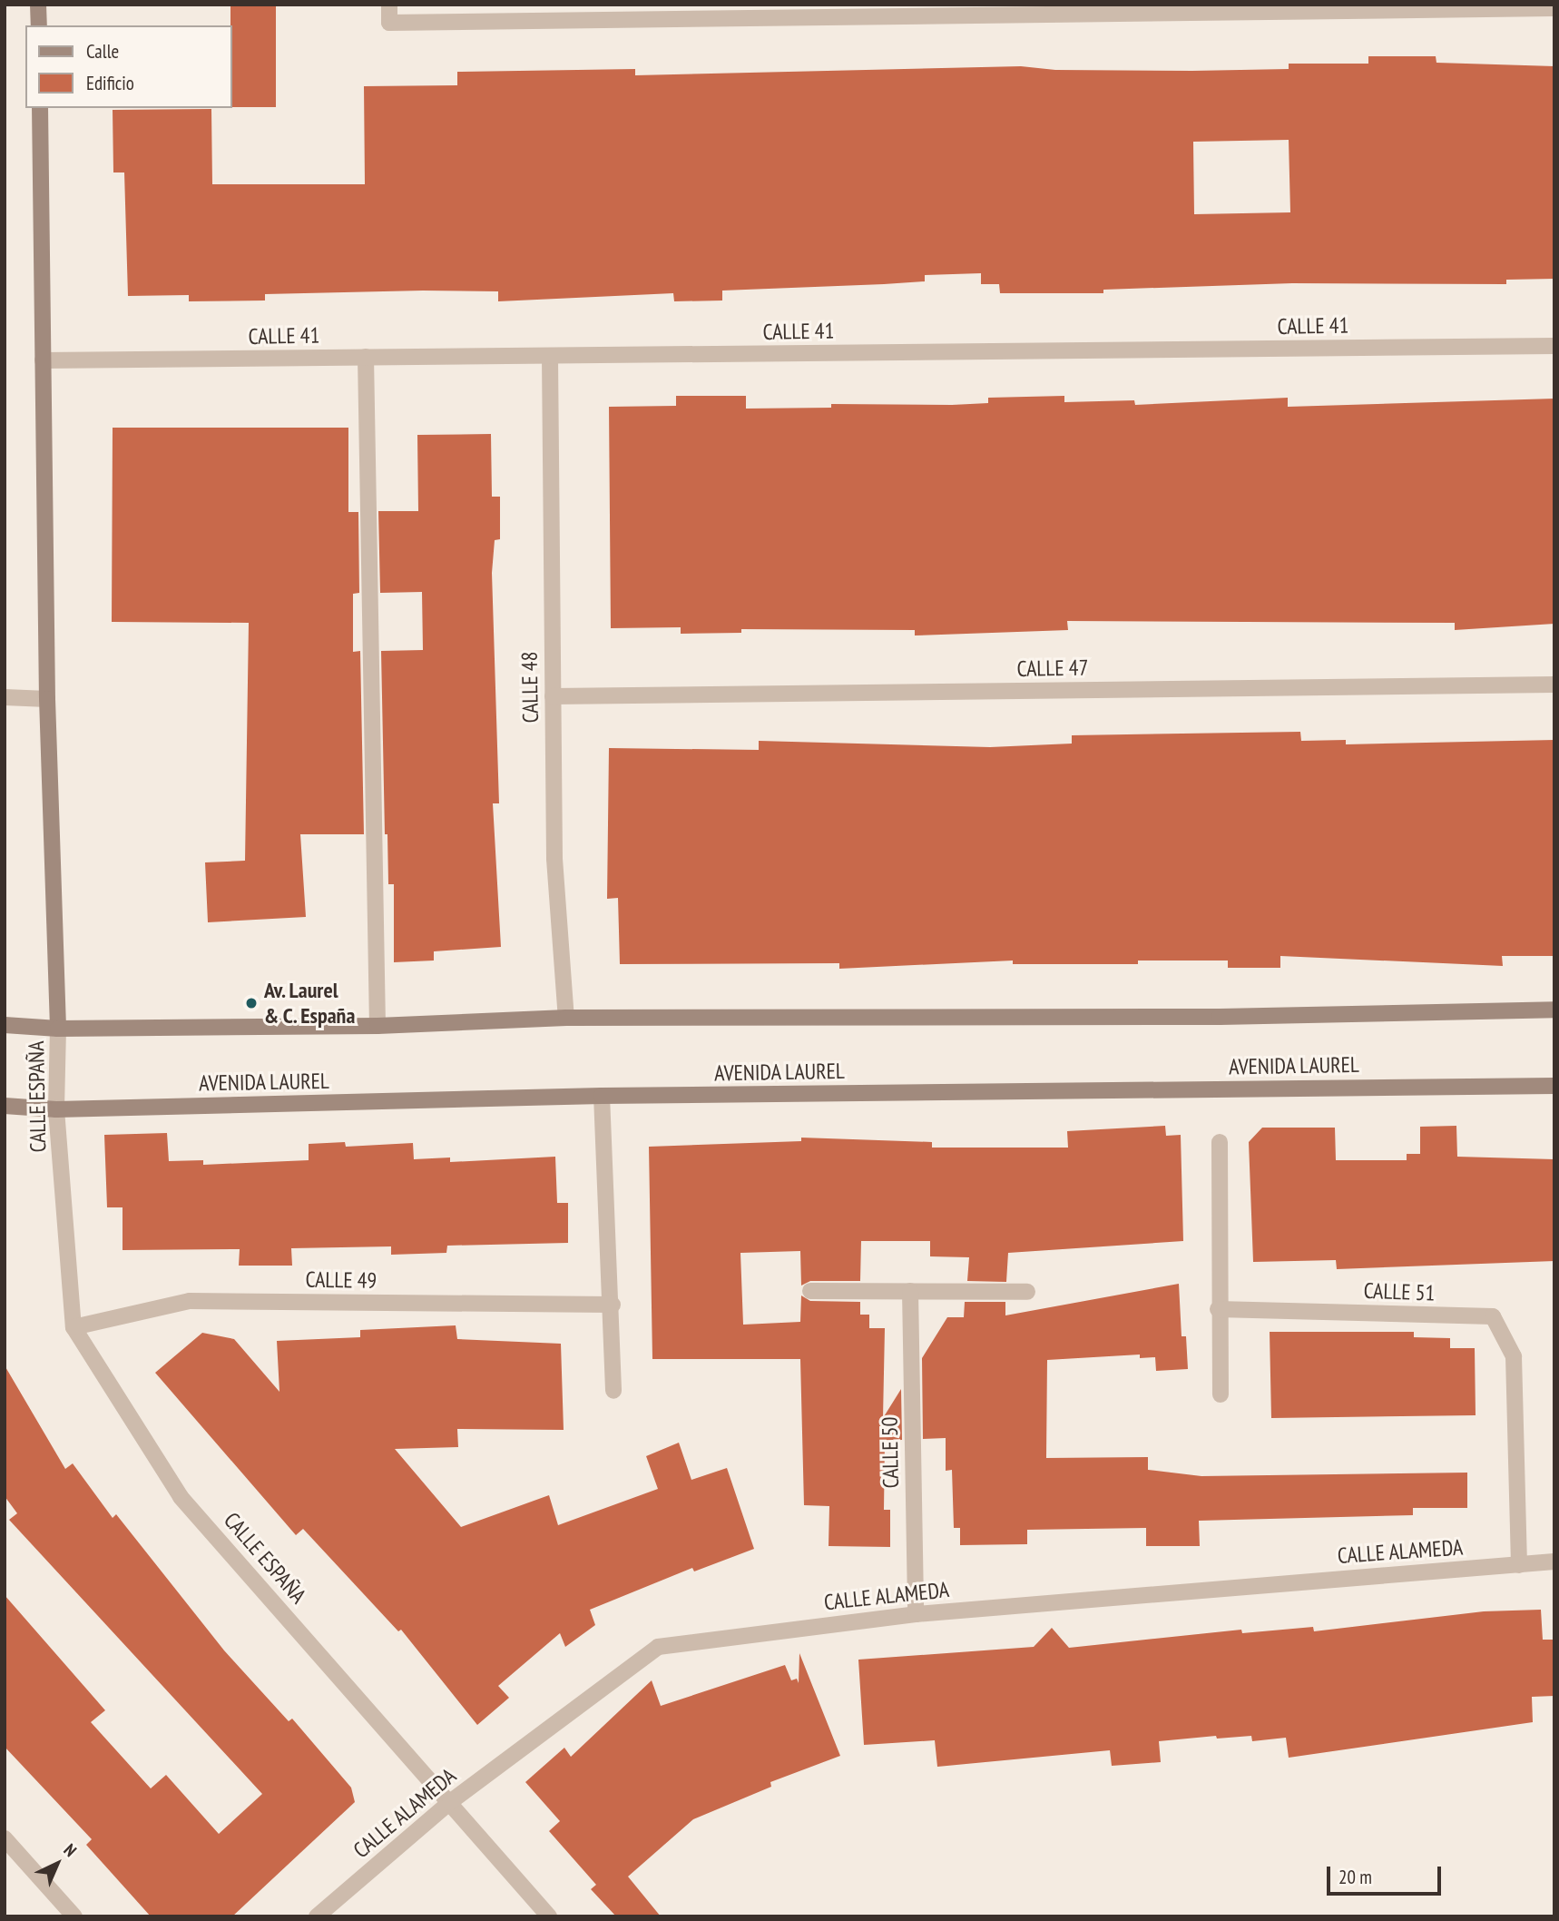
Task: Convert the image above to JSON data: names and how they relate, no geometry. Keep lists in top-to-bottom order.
{
  "streets": {
    "street": [
      "CALLE 41",
      "CALLE 47",
      "CALLE 48",
      "AVENIDA LAUREL",
      "CALLE ESPAÑA",
      "CALLE 49",
      "CALLE 51",
      "CALLE 50",
      "CALLE ALAMEDA"
    ]
  },
  "crossings": [
    ["CALLE 41", "CALLE 48"],
    ["CALLE 41", "CALLE ESPAÑA"],
    ["CALLE 47", "CALLE 48"],
    ["AVENIDA LAUREL", "CALLE ESPAÑA"],
    ["CALLE ESPAÑA", "CALLE 49"],
    ["CALLE ESPAÑA", "CALLE ALAMEDA"],
    ["CALLE 51", "CALLE ALAMEDA"],
    ["CALLE 50", "CALLE ALAMEDA"]
  ],
  "places": ["Av. Laurel & C. España"],
  "legend": ["Calle", "Edificio"],
  "scale_bar": "20 m",
  "north": "top right"
}
